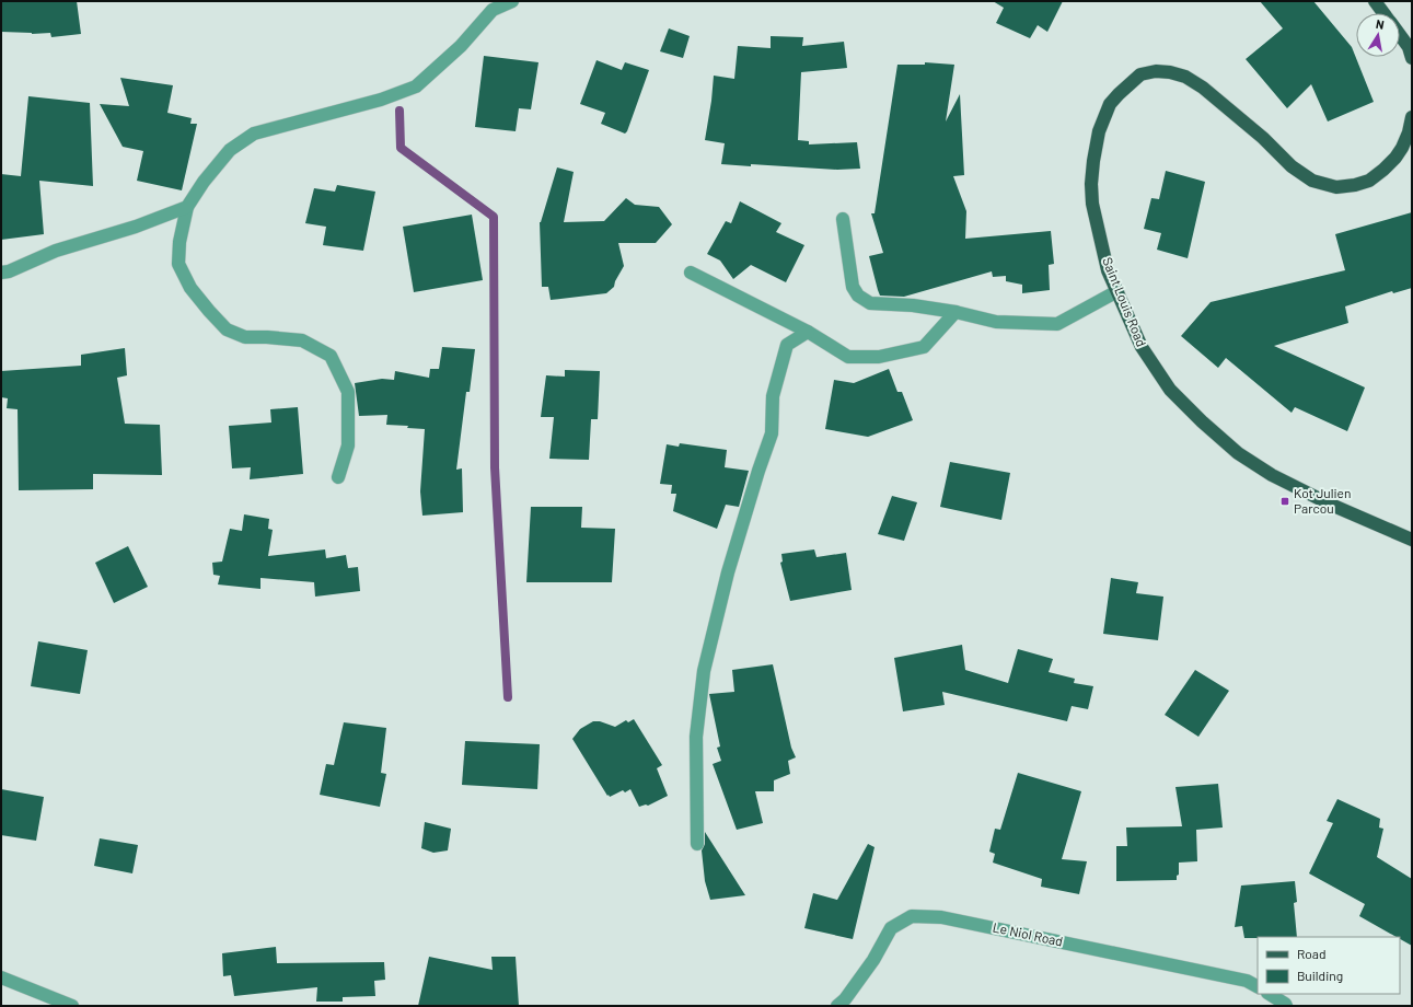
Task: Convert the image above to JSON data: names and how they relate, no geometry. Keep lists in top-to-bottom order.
{
  "streets": {
    "main road": ["Saint Louis Road"],
    "street": ["Le Niol Road"]
  },
  "places": {
    "transit": ["Kot Julien Parcou"]
  },
  "legend": ["Road", "Building"],
  "north": "top"
}
